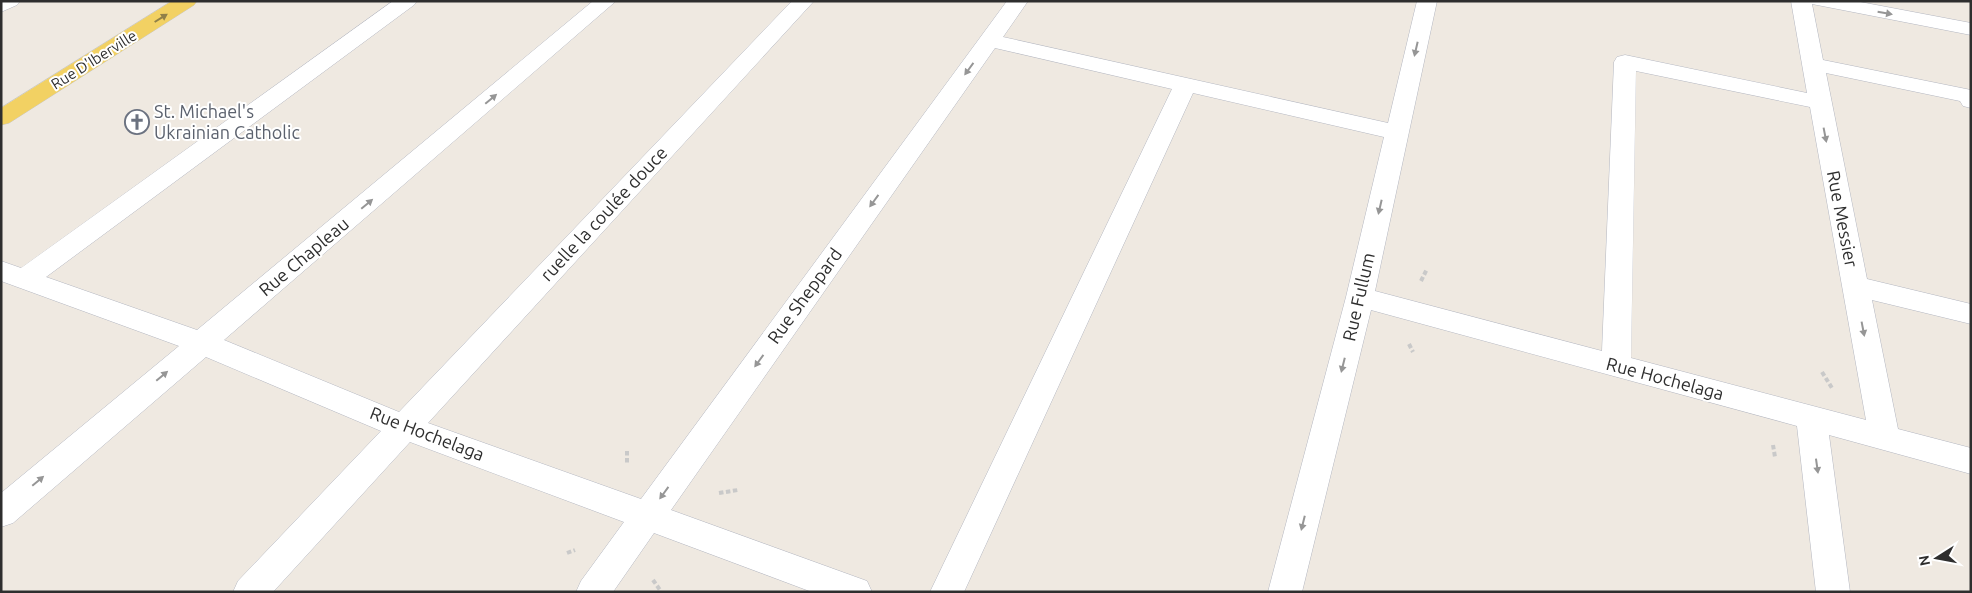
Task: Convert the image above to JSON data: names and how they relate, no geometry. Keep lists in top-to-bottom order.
{
  "streets": {
    "main road": ["Rue D'Iberville"],
    "street": [
      "ruelle la coulée douce",
      "Rue Messier",
      "Rue Chapleau",
      "Rue Sheppard",
      "Rue Fullum",
      "Rue Hochelaga"
    ]
  },
  "crossings": [
    ["ruelle la coulée douce", "Rue Hochelaga"],
    ["Rue Messier", "Rue Hochelaga"],
    ["Rue Chapleau", "Rue Hochelaga"],
    ["Rue Sheppard", "Rue Hochelaga"],
    ["Rue Fullum", "Rue Hochelaga"]
  ],
  "one_way": ["Rue D'Iberville", "Rue Messier", "Rue Fullum"],
  "places": {
    "church": ["St. Michael's Ukrainian Catholic"]
  },
  "north": "left"
}
